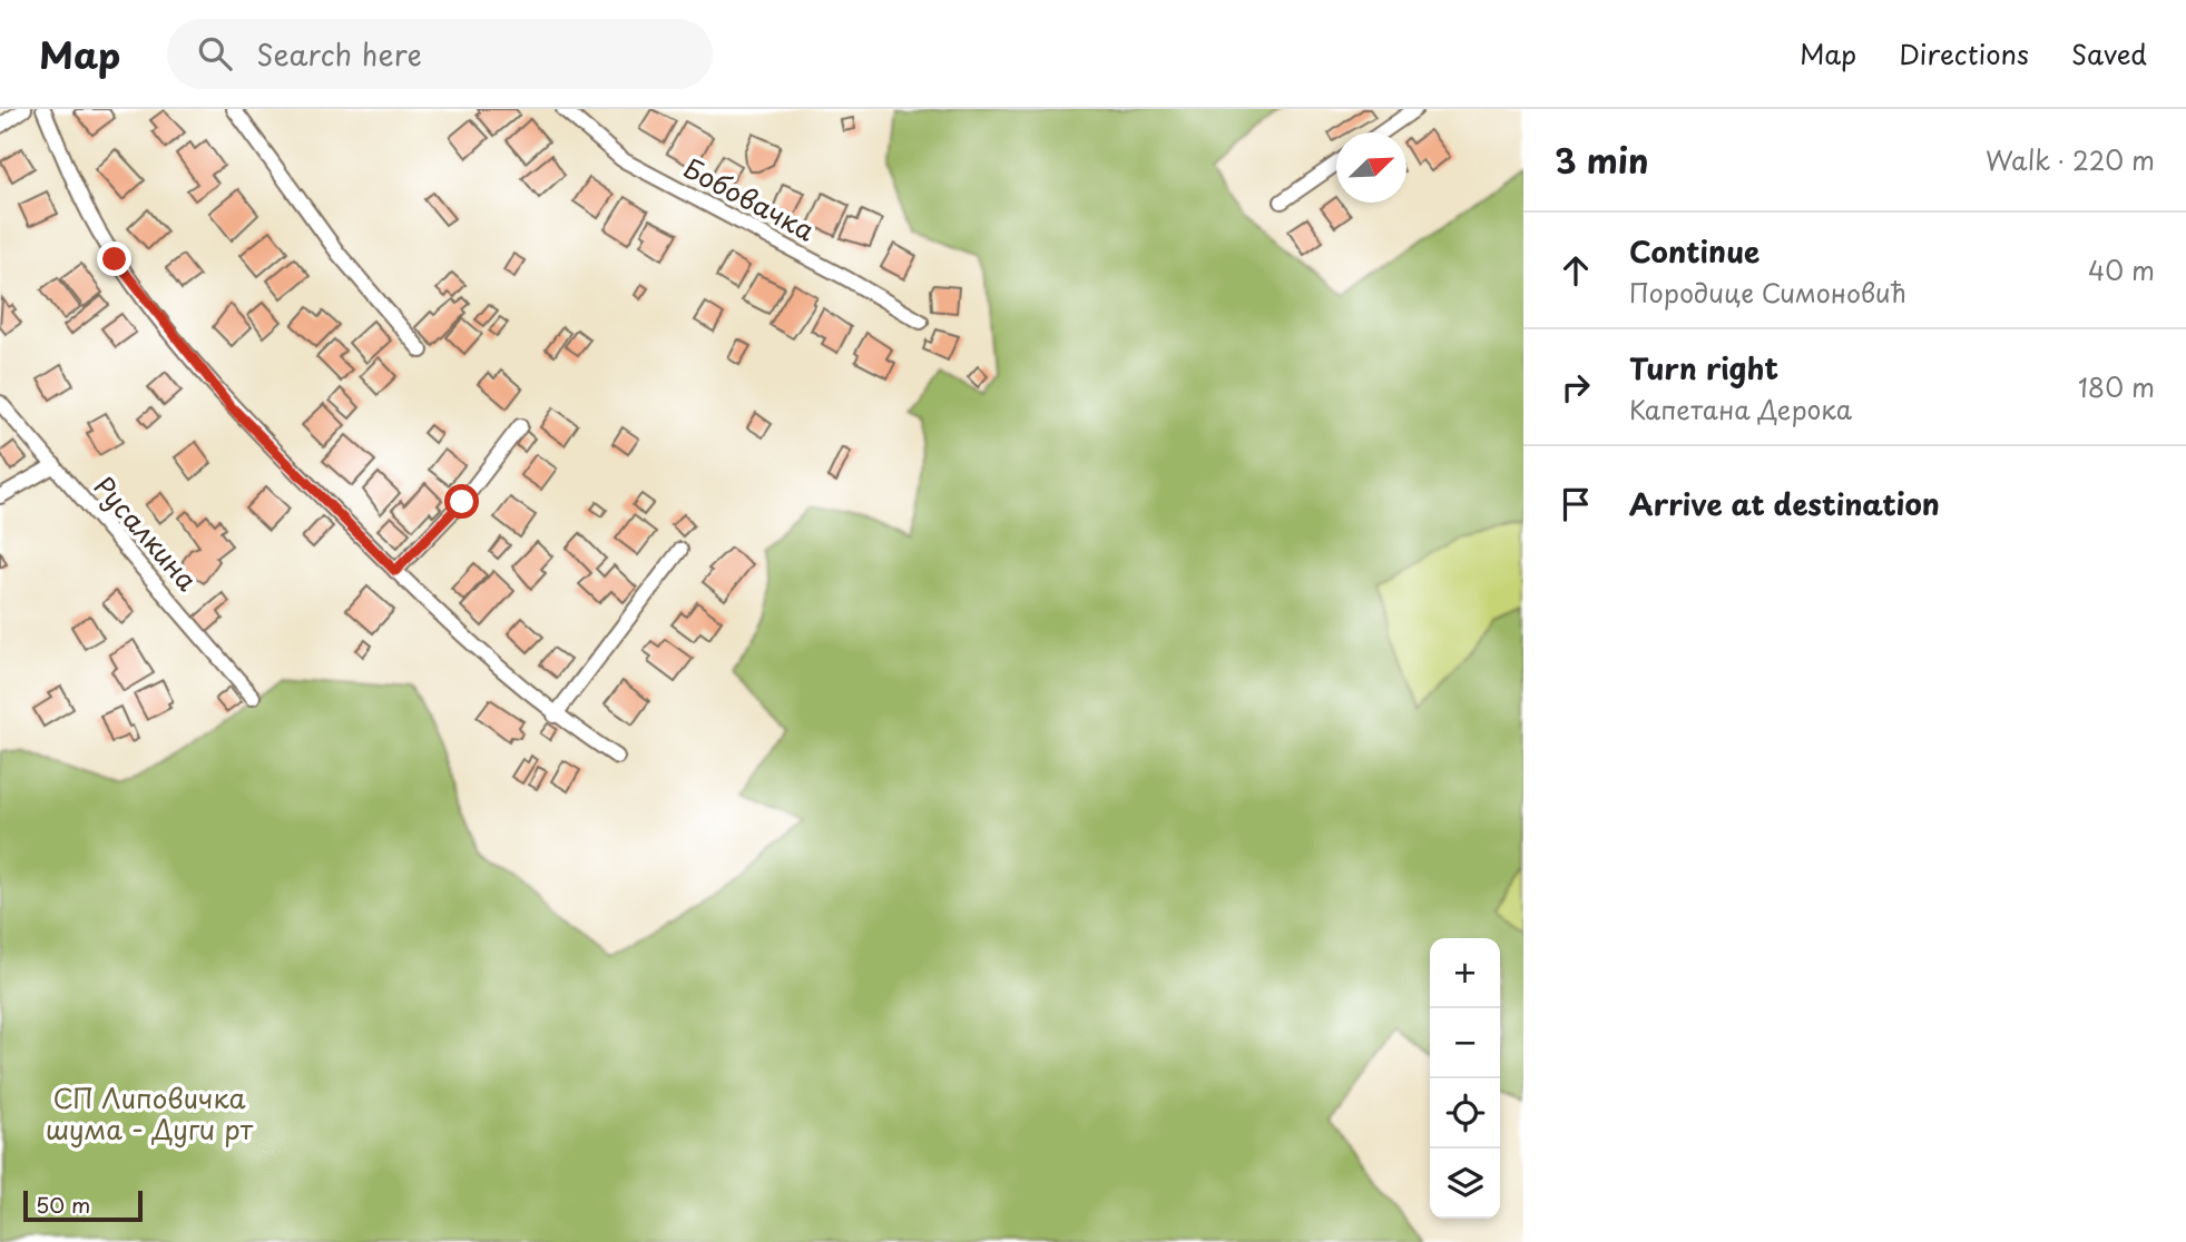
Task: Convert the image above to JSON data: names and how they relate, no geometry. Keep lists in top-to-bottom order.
{
  "streets": {
    "street": ["Бобовачка", "Русалкина"]
  },
  "parks": ["СП Липовичка шума - Дуги рт"],
  "scale_bar": "50 m",
  "north": "top right",
  "page": {
    "header": "Map",
    "search": "Search here",
    "nav": ["Map", "Directions", "Saved"],
    "heading": ["3 min", "Walk · 220 m"],
    "list": [
      ["Continue", "Породице Симоновић", "40 m"],
      ["Turn right", "Капетана Дерока", "180 m"],
      "Arrive at destination"
    ],
    "map_buttons": ["+", "−"],
    "scale": "50 m"
  }
}
